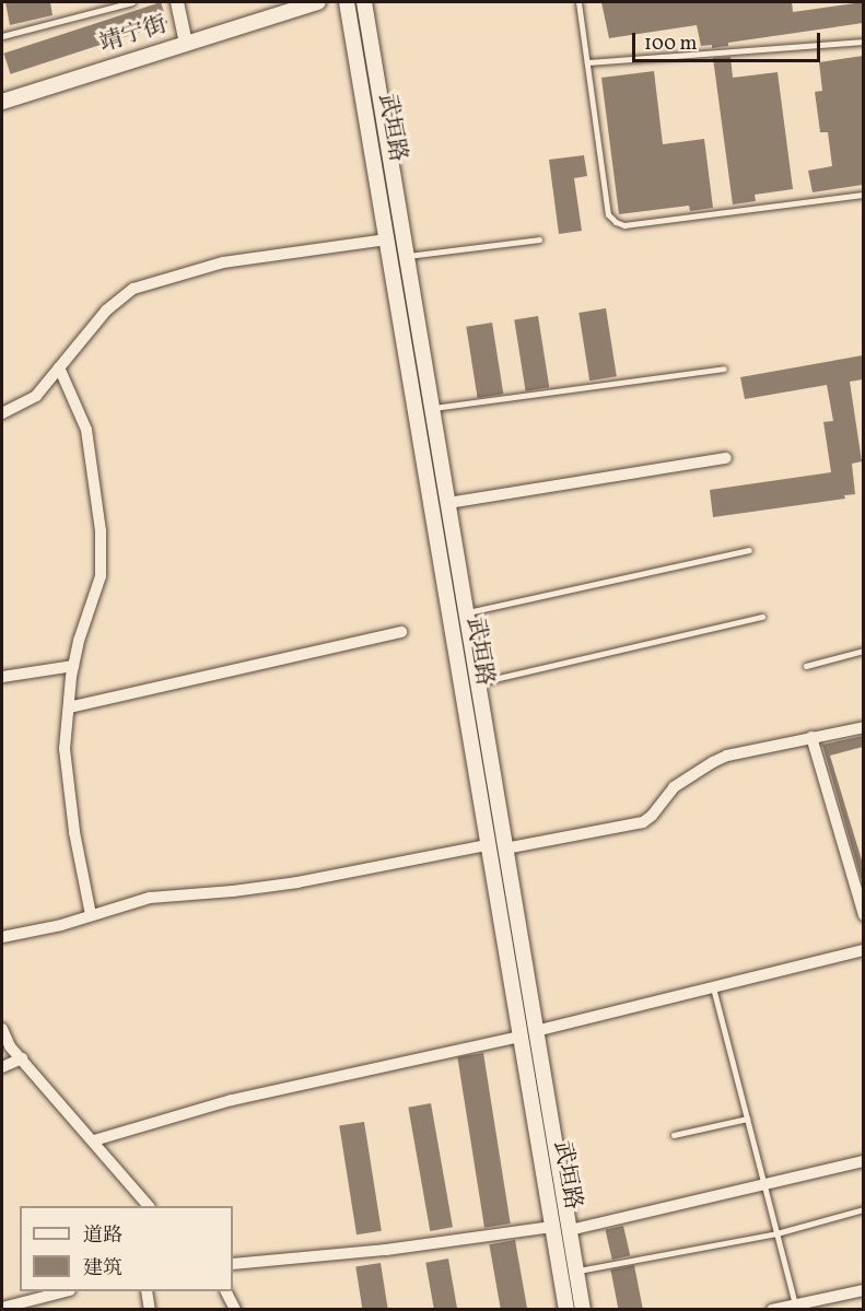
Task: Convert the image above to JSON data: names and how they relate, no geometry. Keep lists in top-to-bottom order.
{
  "streets": {
    "main road": ["靖宁街", "武垣路"]
  },
  "legend": ["道路", "建筑"],
  "scale_bar": "100 m"
}
